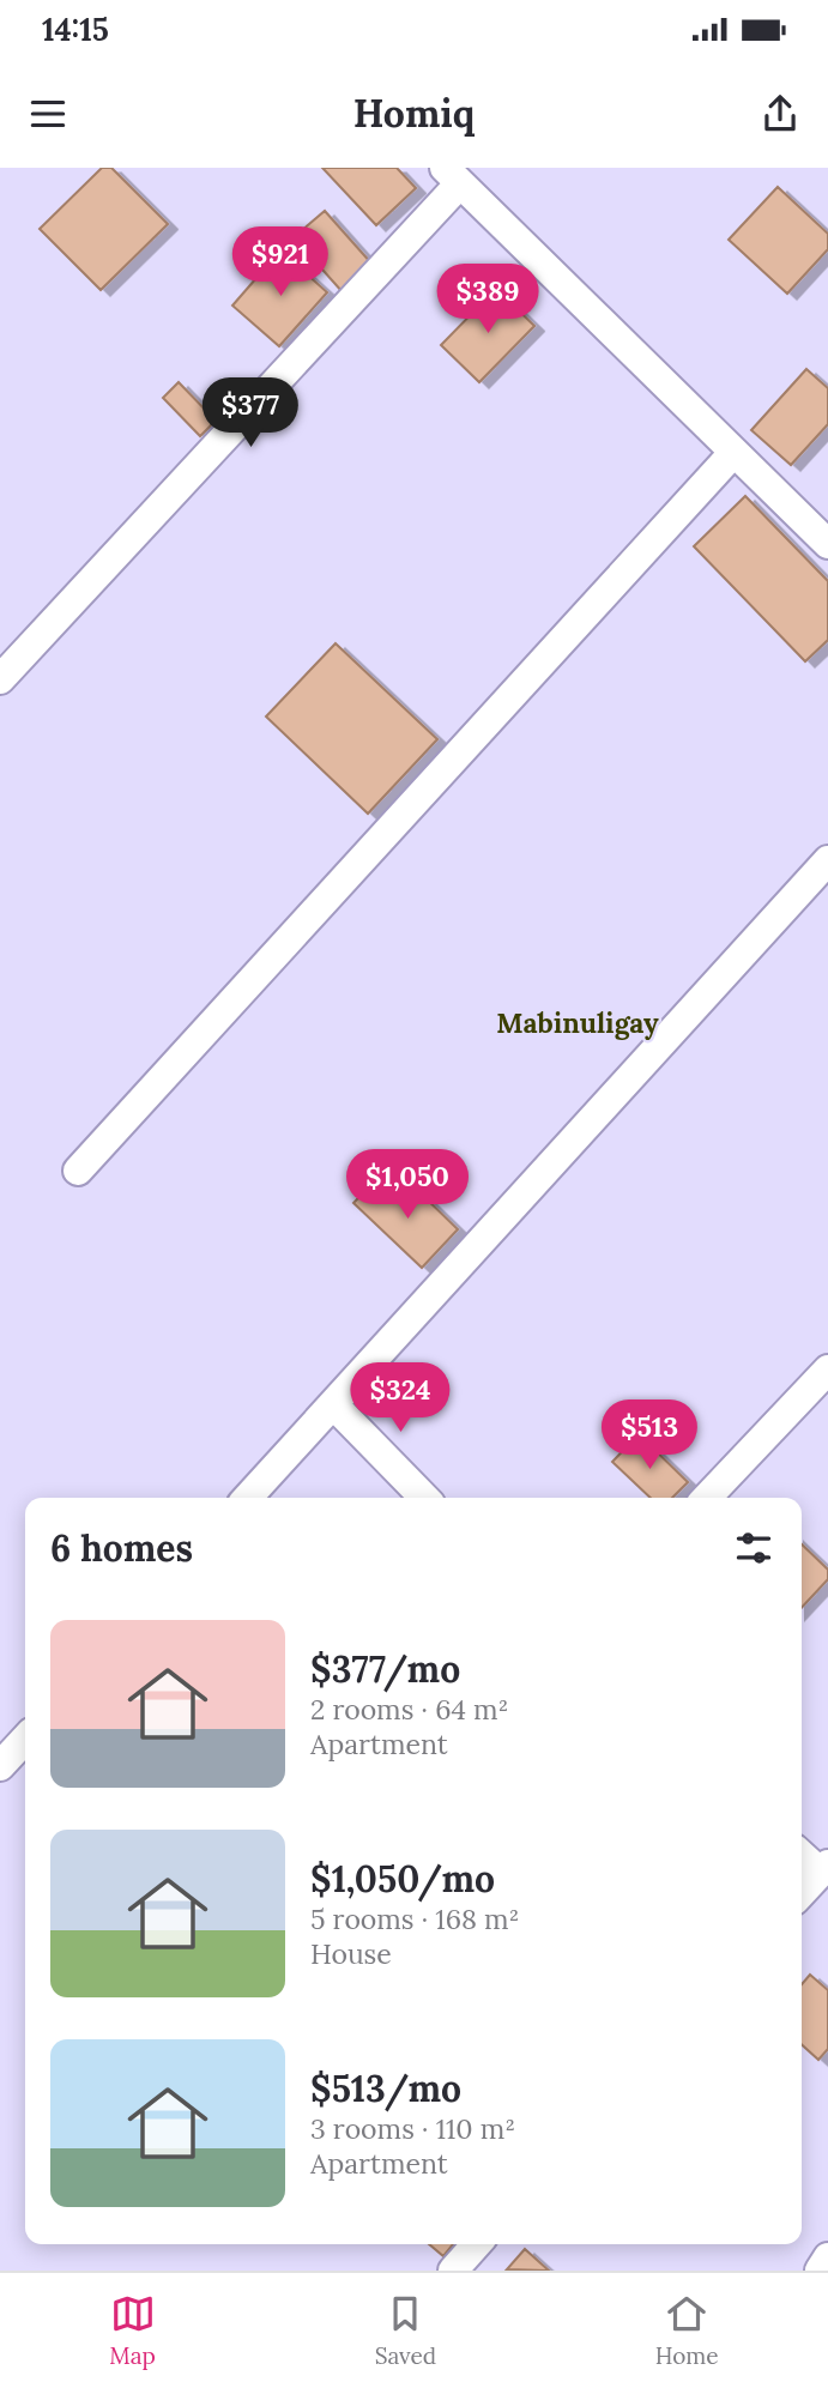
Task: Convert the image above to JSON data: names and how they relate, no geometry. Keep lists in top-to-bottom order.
{
  "districts": ["Mabinuligay"],
  "page": {
    "status": "14:15",
    "header": "Homiq",
    "price": [
      "$921",
      "$389",
      "$377",
      "$1,050",
      "$324",
      "$513"
    ],
    "heading": "6 homes",
    "list": [
      {
        "name": "$377/mo",
        "note": "2 rooms · 64 m² · Apartment"
      },
      {
        "name": "$1,050/mo",
        "note": "5 rooms · 168 m² · House"
      },
      {
        "name": "$513/mo",
        "note": "3 rooms · 110 m² · Apartment"
      }
    ],
    "tabs": ["Map", "Saved", "Home"]
  }
}
